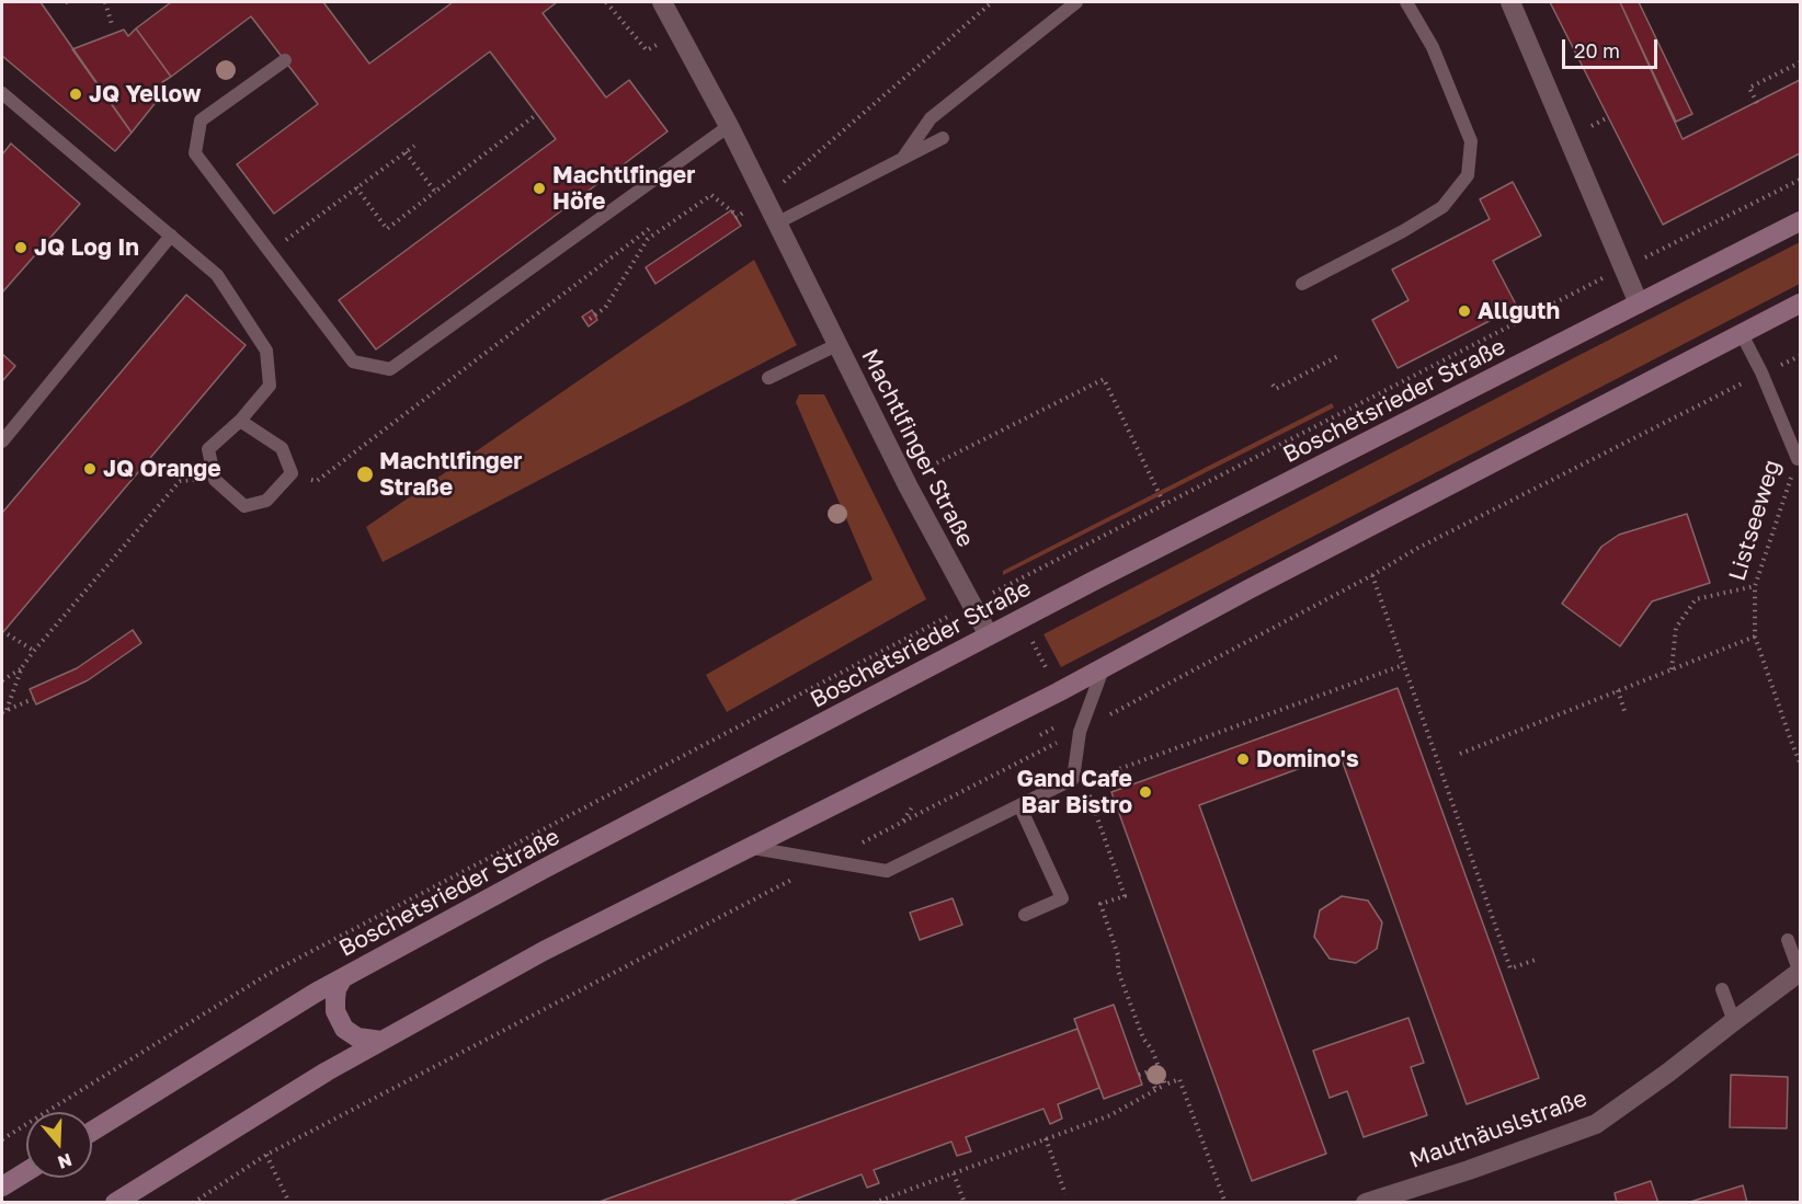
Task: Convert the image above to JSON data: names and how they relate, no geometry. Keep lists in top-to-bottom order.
{
  "streets": {
    "main road": ["Boschetsrieder Straße"],
    "street": ["Machtlfinger Straße", "Mauthäuslstraße"],
    "lane": ["Listseeweg"]
  },
  "crossings": [
    ["Boschetsrieder Straße", "Machtlfinger Straße"]
  ],
  "places": [
    "JQ Yellow",
    "Machtlfinger Höfe",
    "JQ Log In",
    "Allguth",
    "JQ Orange",
    "Machtlfinger Straße",
    "Domino's",
    "Gand Cafe Bar Bistro"
  ],
  "scale_bar": "20 m",
  "north": "bottom"
}
